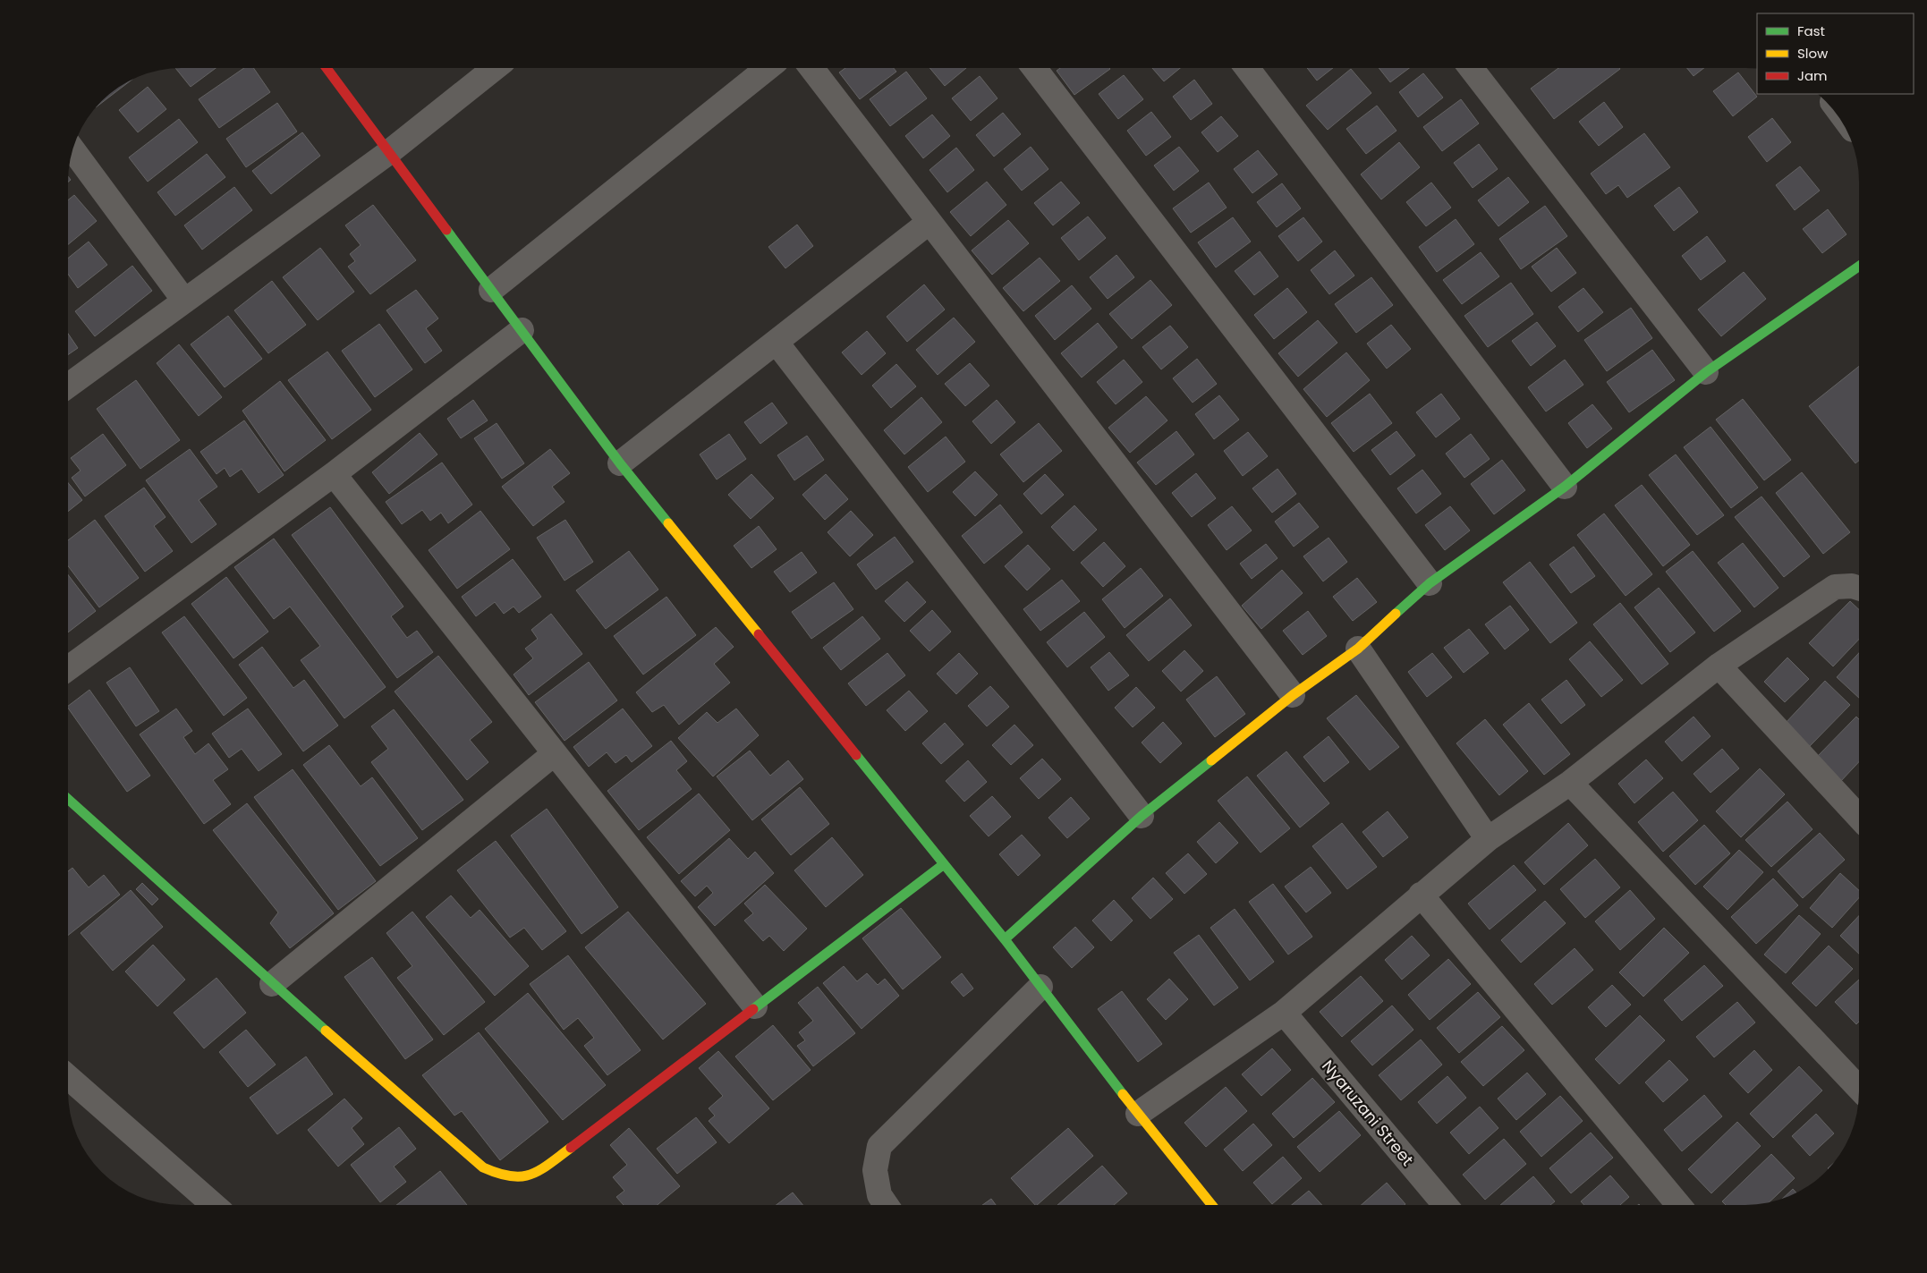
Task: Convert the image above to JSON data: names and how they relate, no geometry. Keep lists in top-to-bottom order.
{
  "streets": {
    "street": ["Nyaruzani Street"]
  },
  "legend": ["Fast", "Slow", "Jam"]
}
